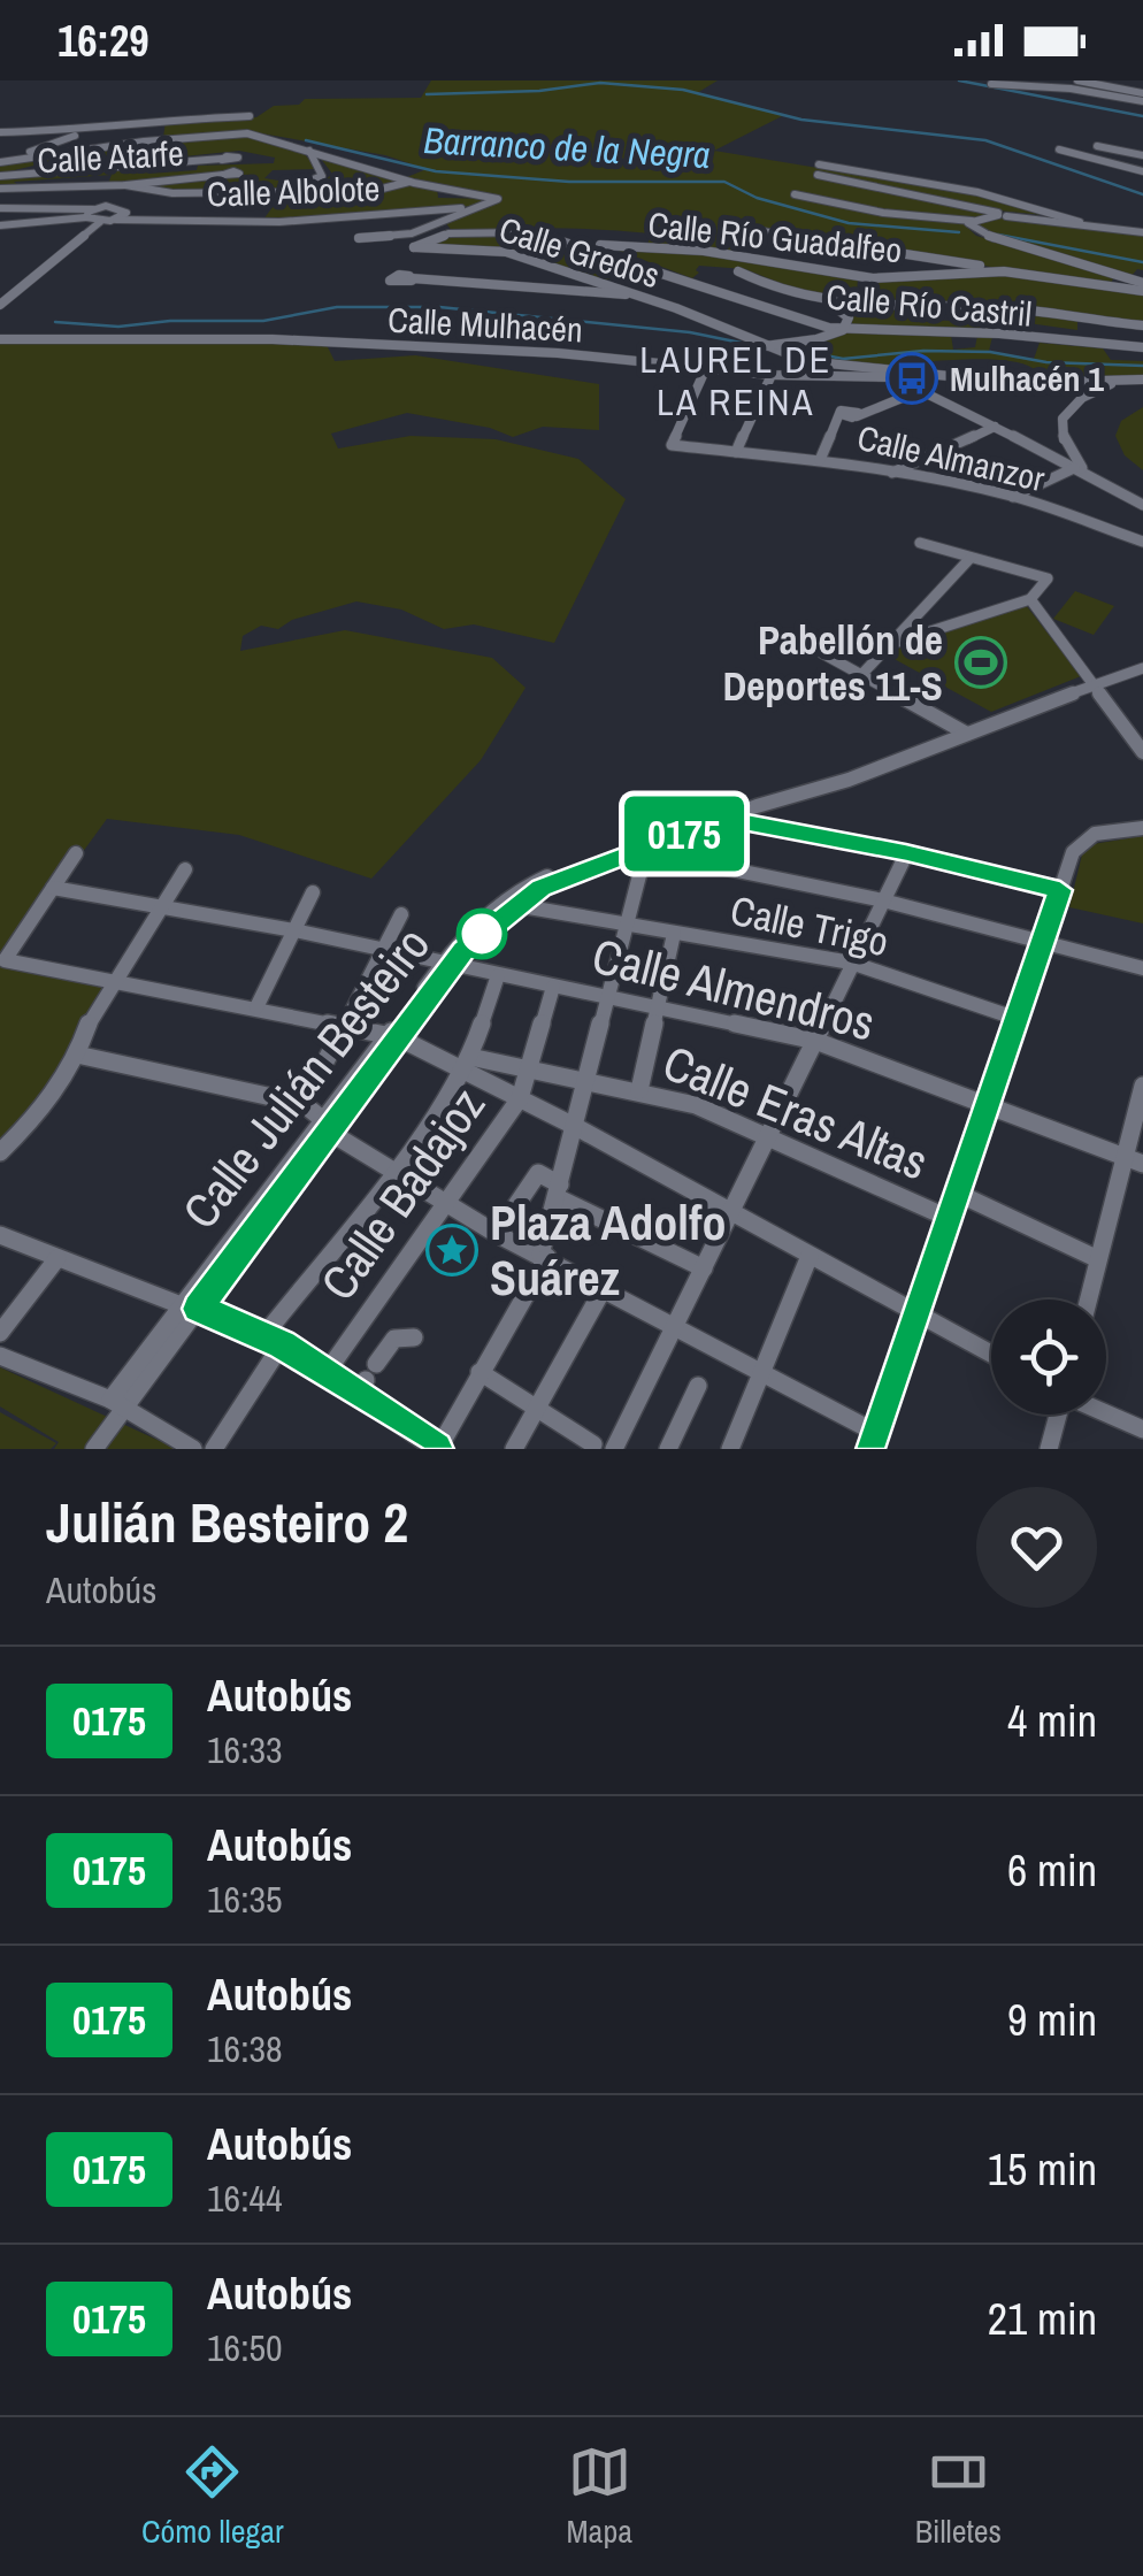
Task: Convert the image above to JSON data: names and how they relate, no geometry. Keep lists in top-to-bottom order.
{
  "streets": {
    "street": [
      "Calle Atarfe",
      "Calle Albolote",
      "Calle Río Guadalfeo",
      "Calle Gredos",
      "Calle Río Castril",
      "Calle Mulhacén",
      "Calle Almanzor",
      "Calle Trigo",
      "Calle Almendros",
      "Calle Julián Besteiro",
      "Calle Eras Altas",
      "Calle Badajoz"
    ]
  },
  "crossings": [
    ["Calle Atarfe", "Calle Albolote"],
    ["Calle Albolote", "Calle Gredos"],
    ["Calle Río Guadalfeo", "Calle Río Castril"],
    ["Calle Gredos", "Calle Río Castril"],
    ["Calle Gredos", "Calle Mulhacén"],
    ["Calle Mulhacén", "Calle Almanzor"],
    ["Calle Trigo", "Calle Julián Besteiro"],
    ["Calle Almendros", "Calle Julián Besteiro"],
    ["Calle Almendros", "Calle Badajoz"],
    ["Calle Eras Altas", "Calle Badajoz"]
  ],
  "districts": ["LAUREL DE LA REINA"],
  "water": ["Barranco de la Negra"],
  "places": {
    "bus stop": ["Mulhacén 1"],
    "sports": ["Pabellón de Deportes 11-S"],
    "place": ["Plaza Adolfo Suárez"]
  },
  "lines": ["bus line 0175"],
  "page": {
    "status": "16:29",
    "on_map": "0175",
    "heading": ["Julián Besteiro 2", "Autobús"],
    "list": [
      {
        "mark": "0175",
        "name": "Autobús",
        "note": "16:33",
        "value": "4 min"
      },
      {
        "mark": "0175",
        "name": "Autobús",
        "note": "16:35",
        "value": "6 min"
      },
      {
        "mark": "0175",
        "name": "Autobús",
        "note": "16:38",
        "value": "9 min"
      },
      {
        "mark": "0175",
        "name": "Autobús",
        "note": "16:44",
        "value": "15 min"
      },
      {
        "mark": "0175",
        "name": "Autobús",
        "note": "16:50",
        "value": "21 min"
      }
    ],
    "tabs": ["Cómo llegar", "Mapa", "Billetes"]
  }
}
